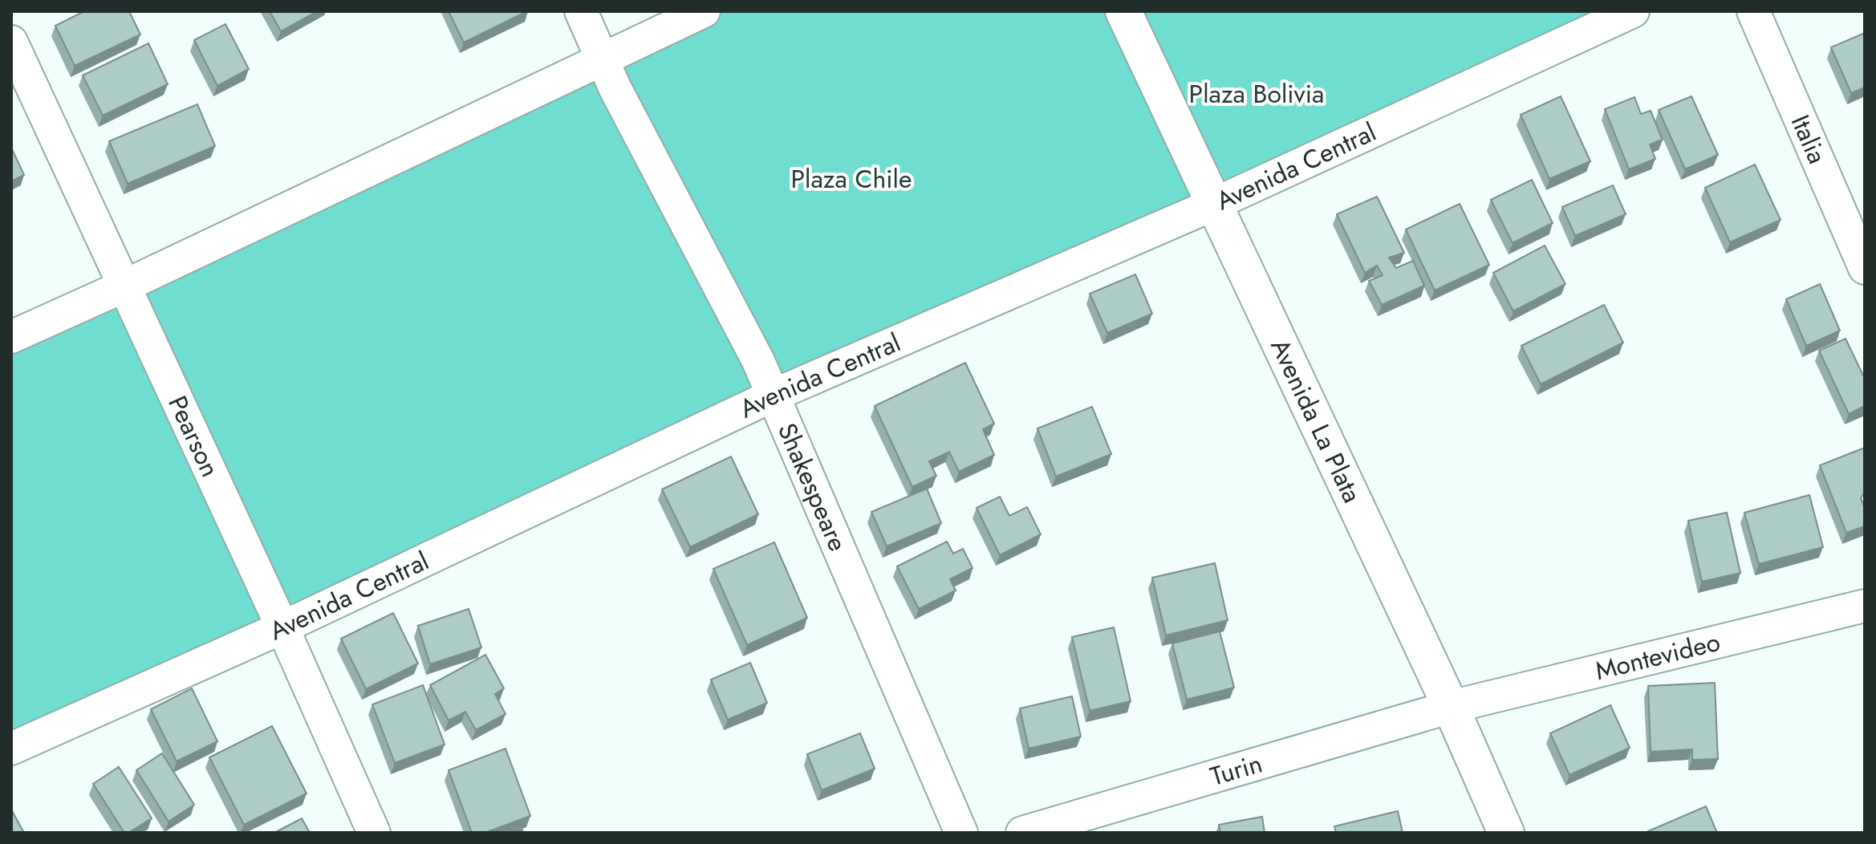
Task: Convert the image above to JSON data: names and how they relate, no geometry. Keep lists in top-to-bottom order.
{
  "streets": {
    "main road": ["Avenida La Plata"],
    "street": [
      "Italia",
      "Avenida Central",
      "Pearson",
      "Shakespeare",
      "Montevideo",
      "Turin"
    ]
  },
  "crossings": [
    ["Avenida Central", "Avenida La Plata"],
    ["Avenida Central", "Pearson"],
    ["Avenida Central", "Shakespeare"],
    ["Avenida La Plata", "Montevideo"],
    ["Avenida La Plata", "Turin"],
    ["Montevideo", "Turin"]
  ],
  "parks": ["Plaza Bolivia", "Plaza Chile"]
}
